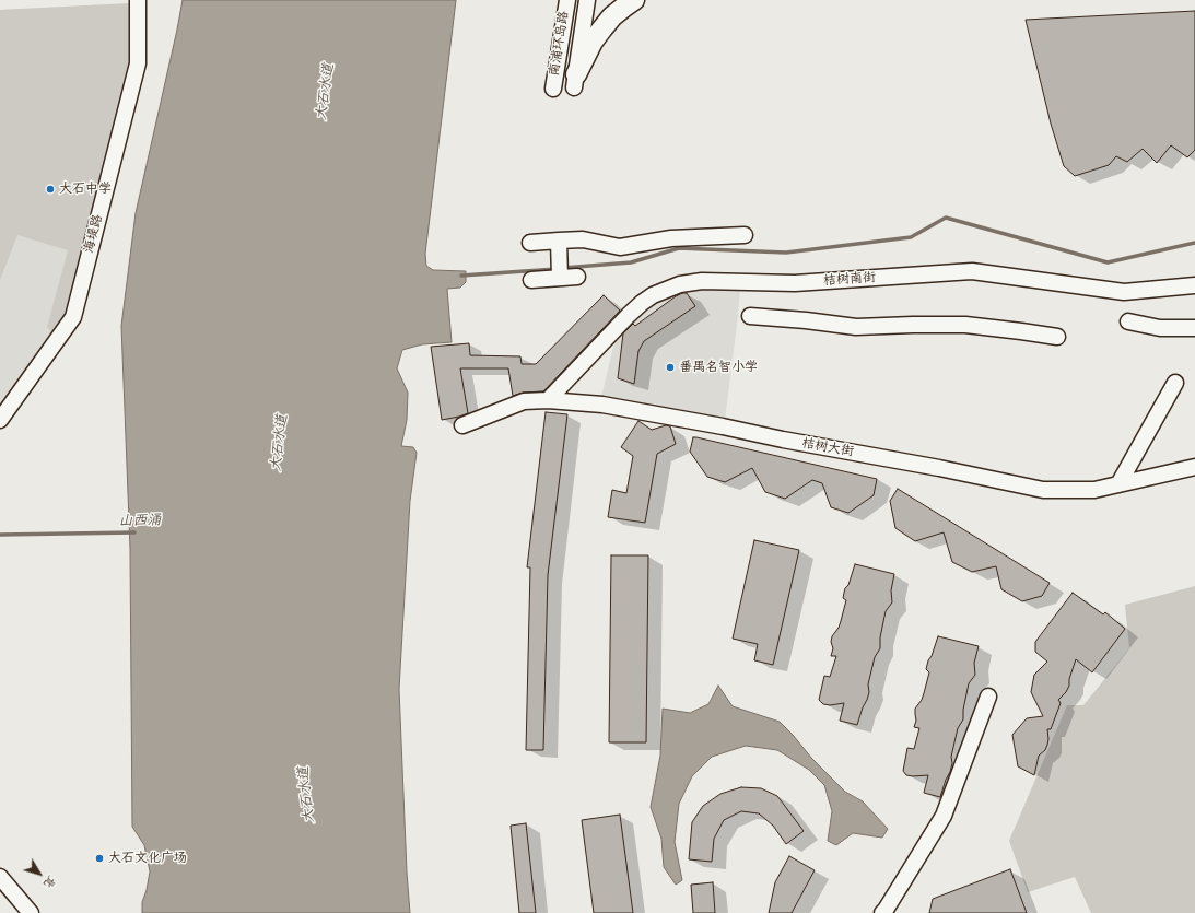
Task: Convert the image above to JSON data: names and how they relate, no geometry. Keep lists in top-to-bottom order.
{
  "streets": {
    "street": [
      "南浦环岛路",
      "海堤路",
      "桔树南街",
      "桔树大街"
    ]
  },
  "crossings": [
    ["桔树南街", "桔树大街"]
  ],
  "water": ["大石水道", "山西涌"],
  "places": ["大石中学", "番禺名智小学", "大石文化广场"],
  "north": "bottom right"
}
